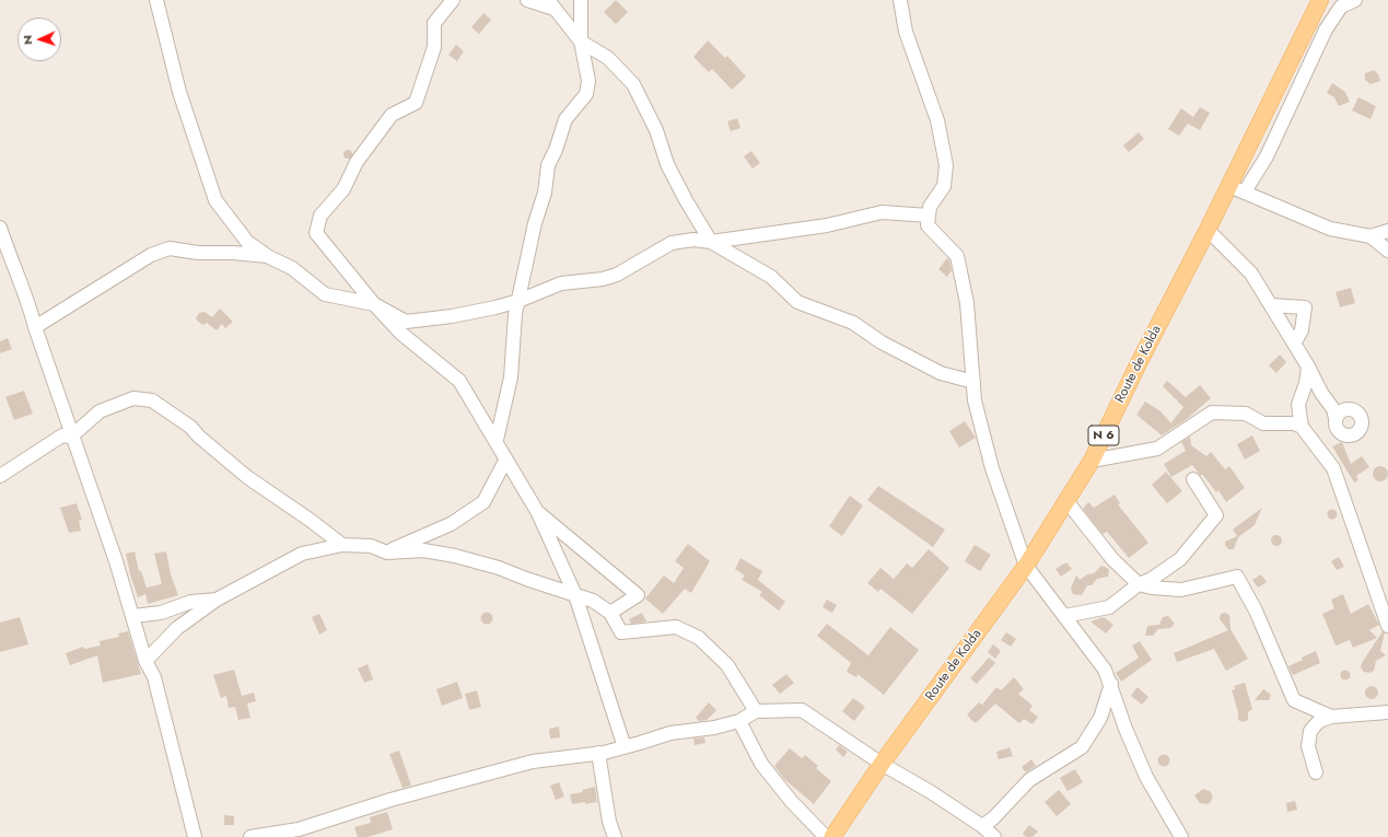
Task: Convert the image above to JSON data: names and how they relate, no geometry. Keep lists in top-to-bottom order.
{
  "streets": {
    "main road": ["Route de Kolda", "N 6"]
  },
  "north": "left"
}
